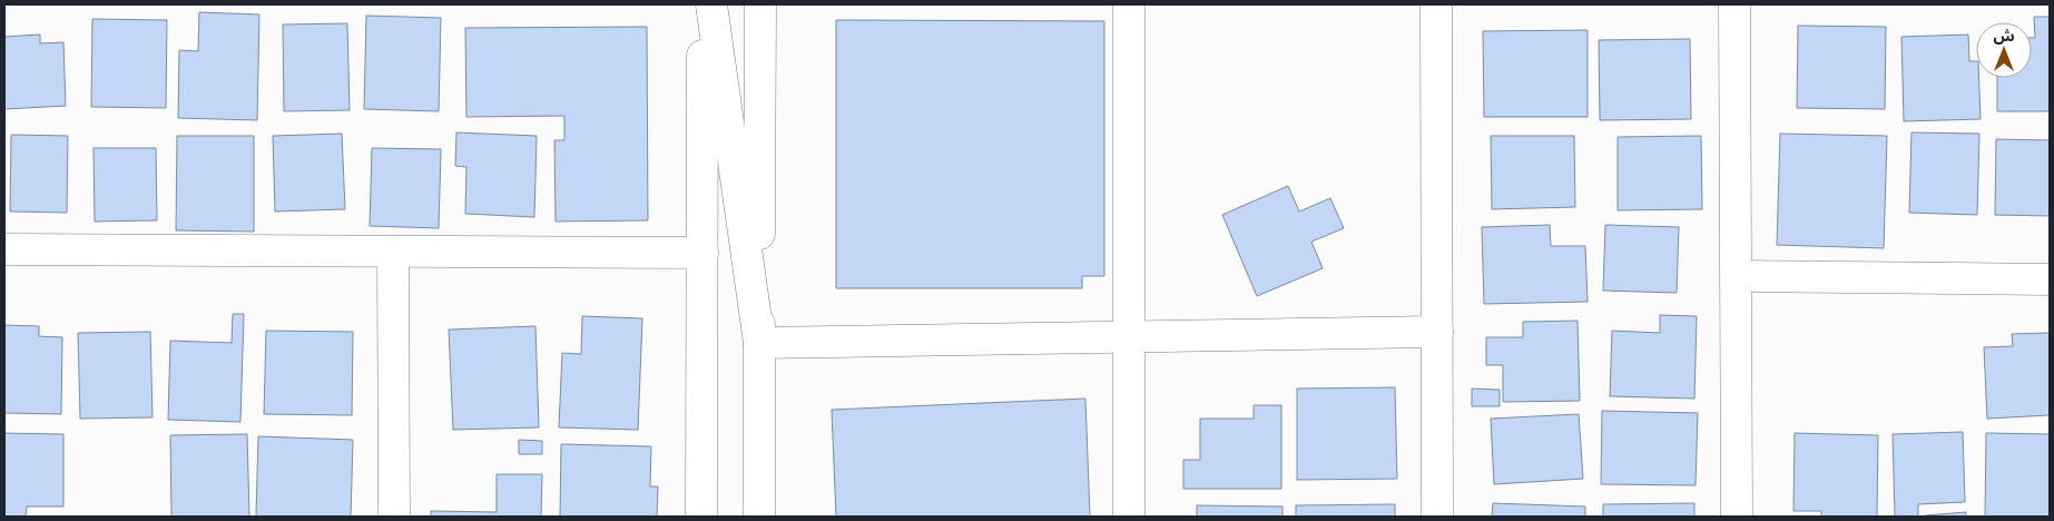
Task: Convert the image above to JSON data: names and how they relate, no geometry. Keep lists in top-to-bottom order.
{
  "north": "top"
}
